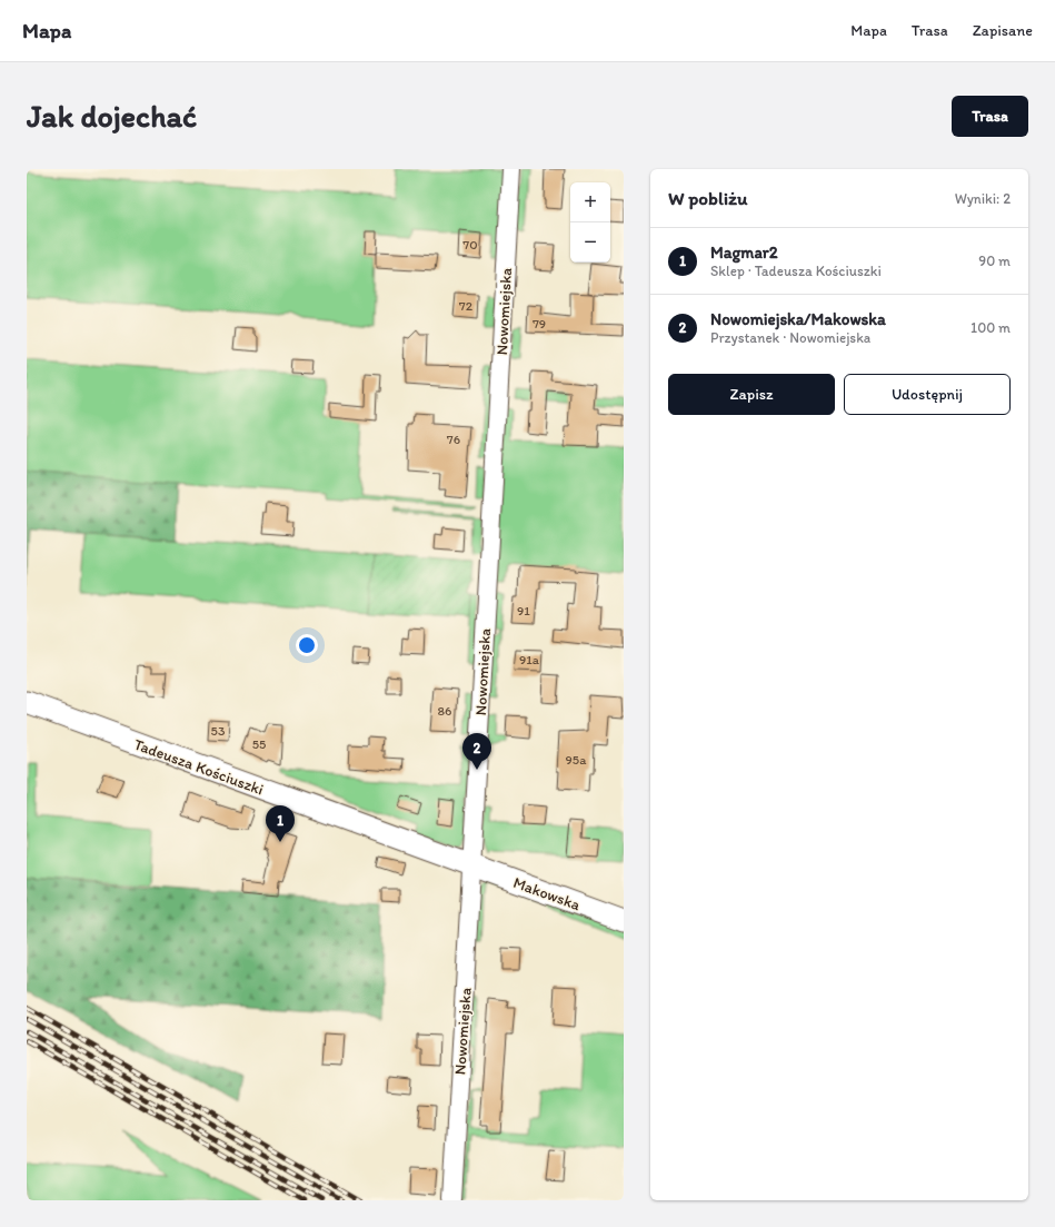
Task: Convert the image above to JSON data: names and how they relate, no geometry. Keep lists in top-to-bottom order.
{
  "streets": {
    "street": ["Nowomiejska", "Tadeusza Kościuszki", "Makowska"]
  },
  "crossings": [
    ["Nowomiejska", "Tadeusza Kościuszki"],
    ["Nowomiejska", "Makowska"],
    ["Tadeusza Kościuszki", "Makowska"]
  ],
  "house_numbers": [
    "70",
    "72",
    "79",
    "76",
    "91",
    "91a",
    "86",
    "53",
    "55",
    "95a"
  ],
  "page": {
    "header": "Mapa",
    "nav": ["Mapa", "Trasa", "Zapisane"],
    "buttons": [
      "Trasa",
      ["Zapisz", "Udostępnij"]
    ],
    "title": "Jak dojechać",
    "heading": ["W pobliżu", "Wyniki: 2"],
    "map_buttons": ["+", "−"],
    "list": [
      {
        "mark": "1",
        "name": "Magmar2",
        "note": "Sklep · Tadeusza Kościuszki",
        "value": "90 m"
      },
      {
        "mark": "2",
        "name": "Nowomiejska/Makowska",
        "note": "Przystanek · Nowomiejska",
        "value": "100 m"
      }
    ],
    "pins": ["2", "1"]
  }
}
